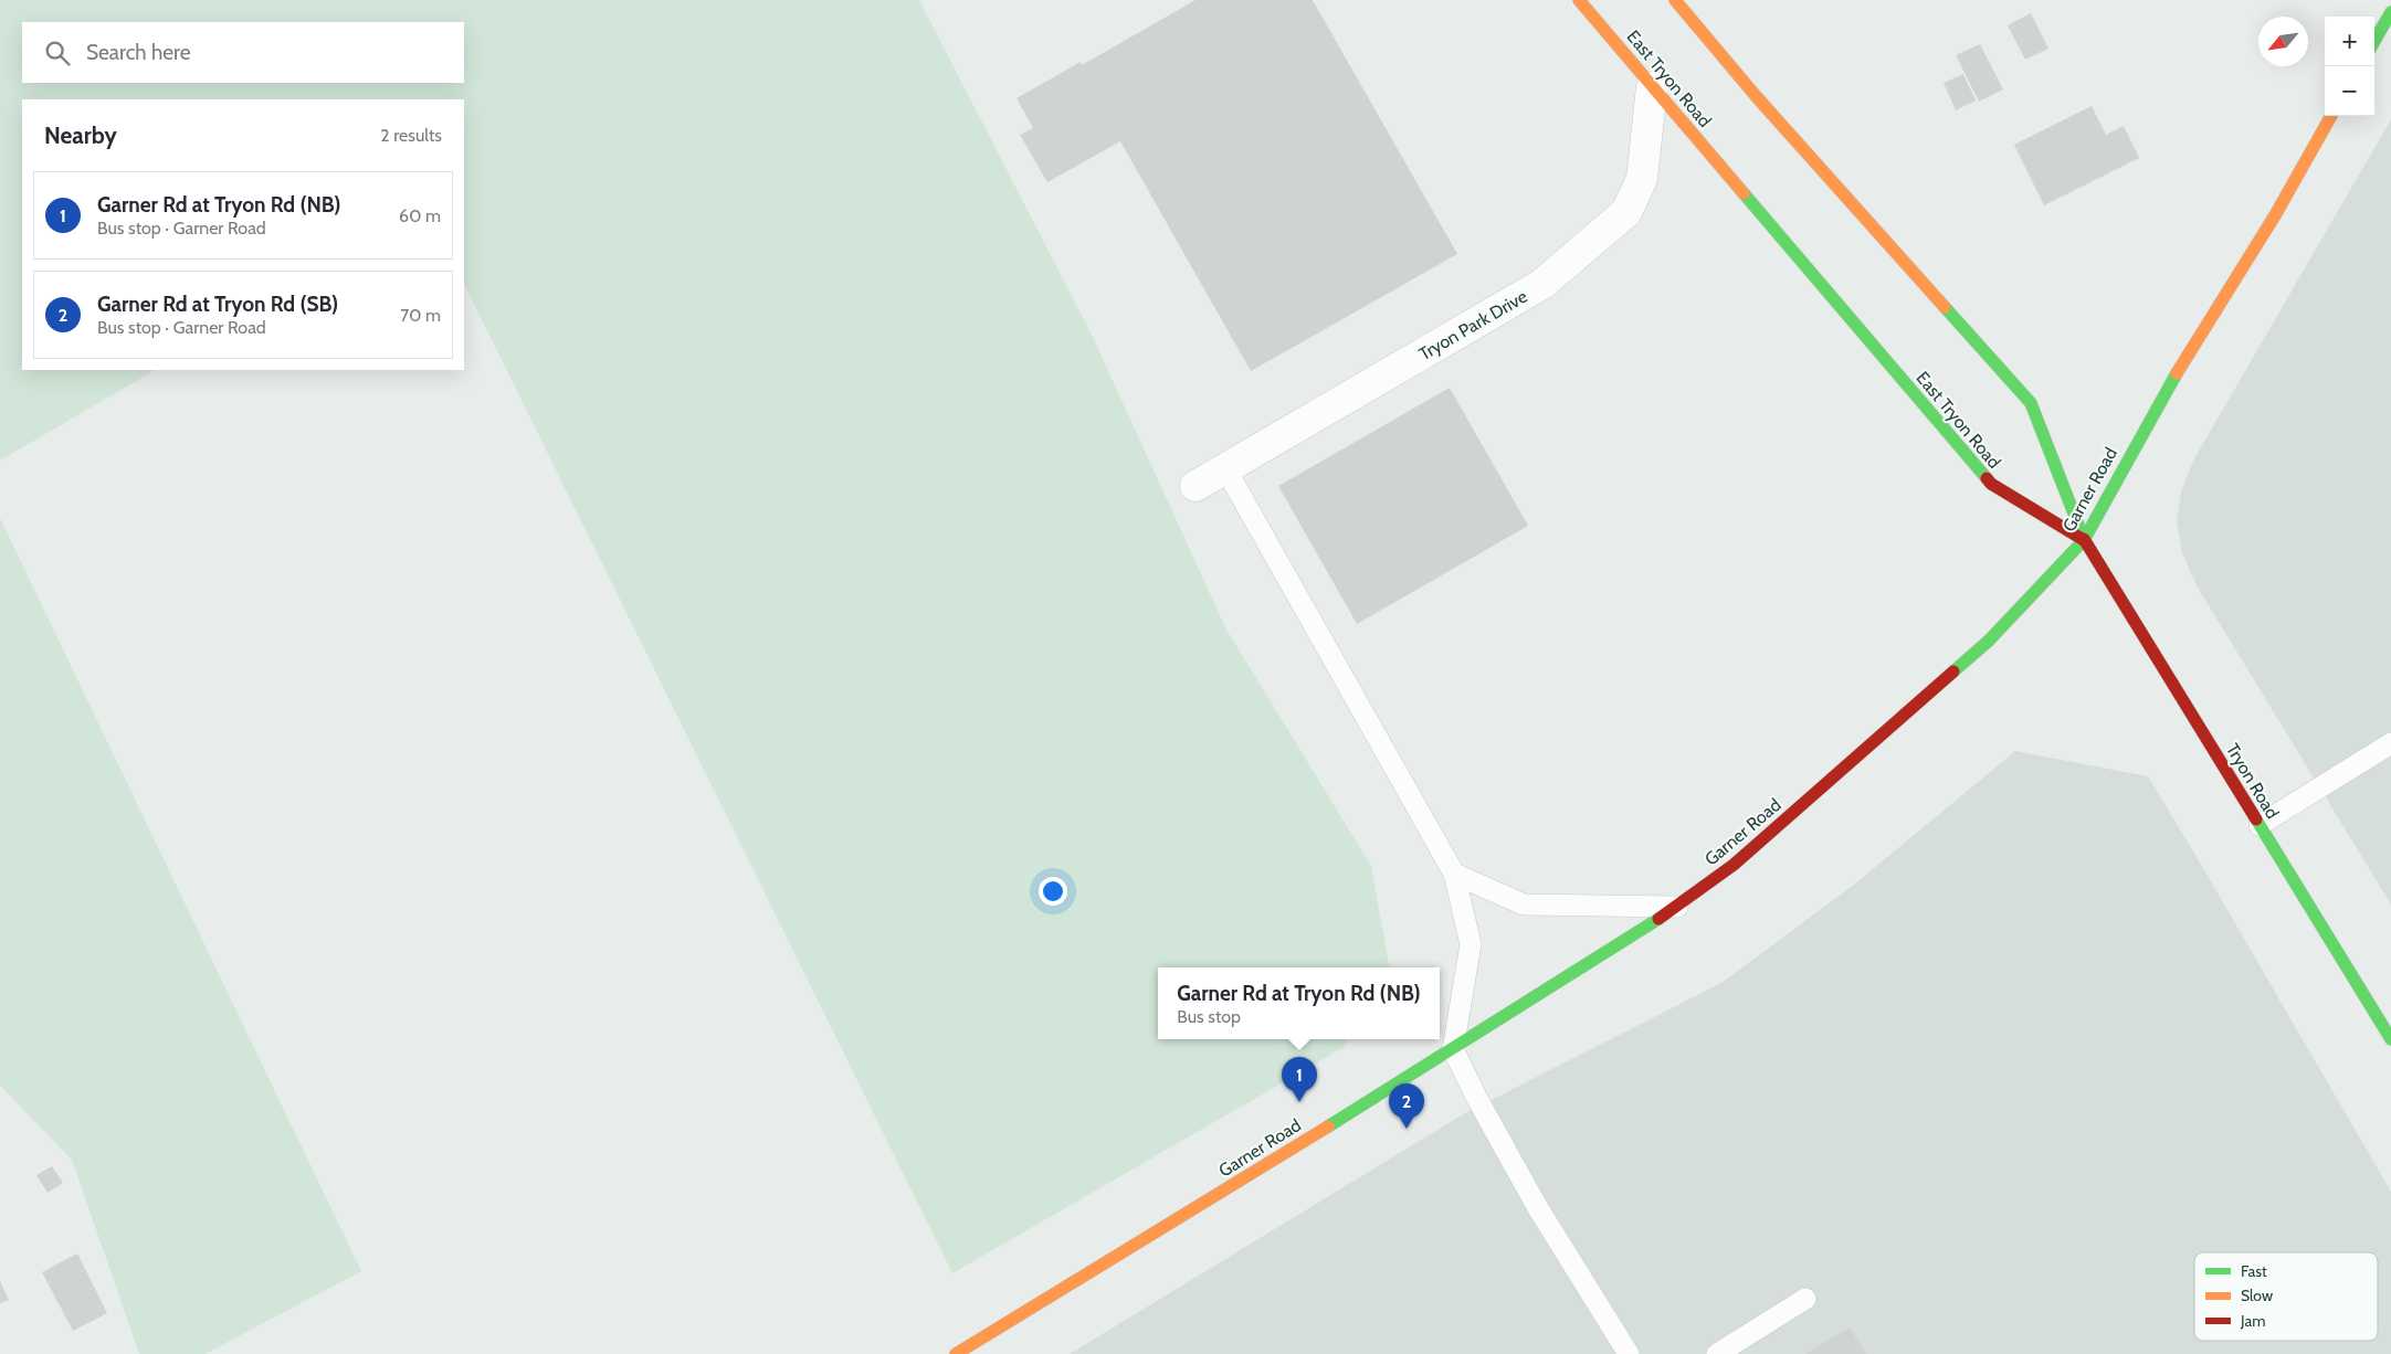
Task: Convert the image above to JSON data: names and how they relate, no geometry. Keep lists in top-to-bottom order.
{
  "streets": {
    "main road": ["East Tryon Road", "Garner Road", "Tryon Road"],
    "street": ["Tryon Park Drive"]
  },
  "crossings": [
    ["East Tryon Road", "Tryon Park Drive"],
    ["East Tryon Road", "Garner Road"],
    ["East Tryon Road", "Tryon Road"],
    ["Garner Road", "Tryon Road"]
  ],
  "legend": ["Fast", "Slow", "Jam"],
  "north": "bottom left",
  "page": {
    "map_buttons": ["+", "−"],
    "search": "Search here",
    "heading": ["Nearby", "2 results"],
    "list": [
      {
        "mark": "1",
        "name": "Garner Rd at Tryon Rd (NB)",
        "note": "Bus stop · Garner Road",
        "value": "60 m"
      },
      {
        "mark": "2",
        "name": "Garner Rd at Tryon Rd (SB)",
        "note": "Bus stop · Garner Road",
        "value": "70 m"
      }
    ],
    "popup": ["Garner Rd at Tryon Rd (NB)", "Bus stop"],
    "pins": ["1", "2"]
  }
}
